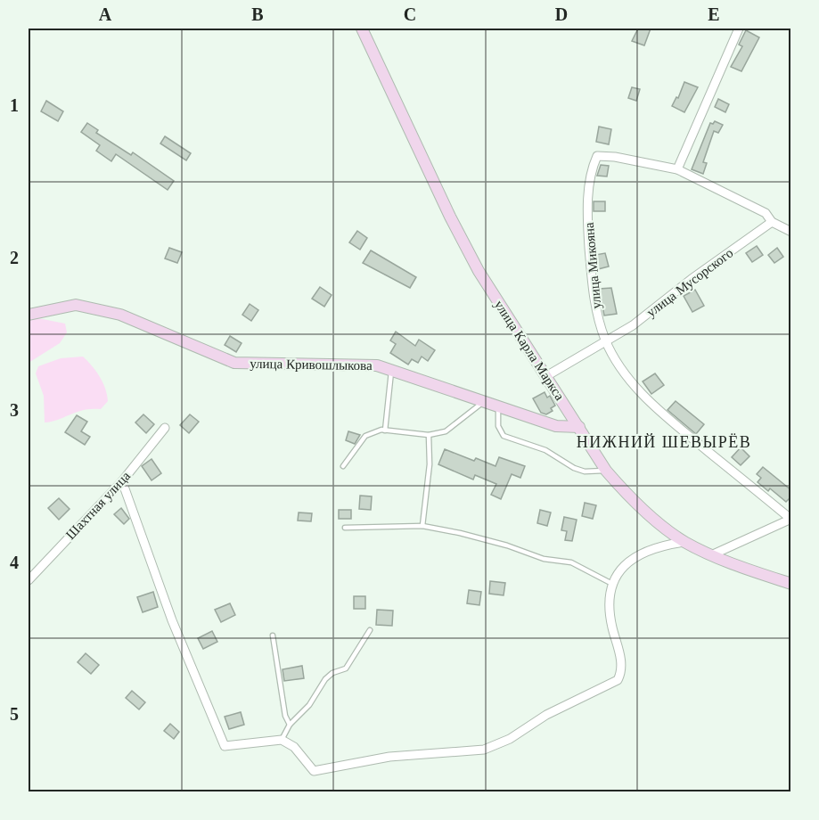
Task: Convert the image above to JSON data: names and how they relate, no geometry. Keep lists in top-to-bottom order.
{
  "streets": {
    "street": [
      "улица Микояна",
      "улица Мусорского",
      "улица Карла Маркса",
      "улица Кривошлыкова",
      "Шахтная улица"
    ]
  },
  "crossings": [
    ["улица Микояна", "улица Мусорского"],
    ["улица Мусорского", "улица Карла Маркса"],
    ["улица Карла Маркса", "улица Кривошлыкова"]
  ],
  "districts": ["НИЖНИЙ ШЕВЫРЁВ"],
  "grid": {
    "columns": [
      "A",
      "B",
      "C",
      "D",
      "E"
    ],
    "rows": [
      "1",
      "2",
      "3",
      "4",
      "5"
    ]
  }
}
